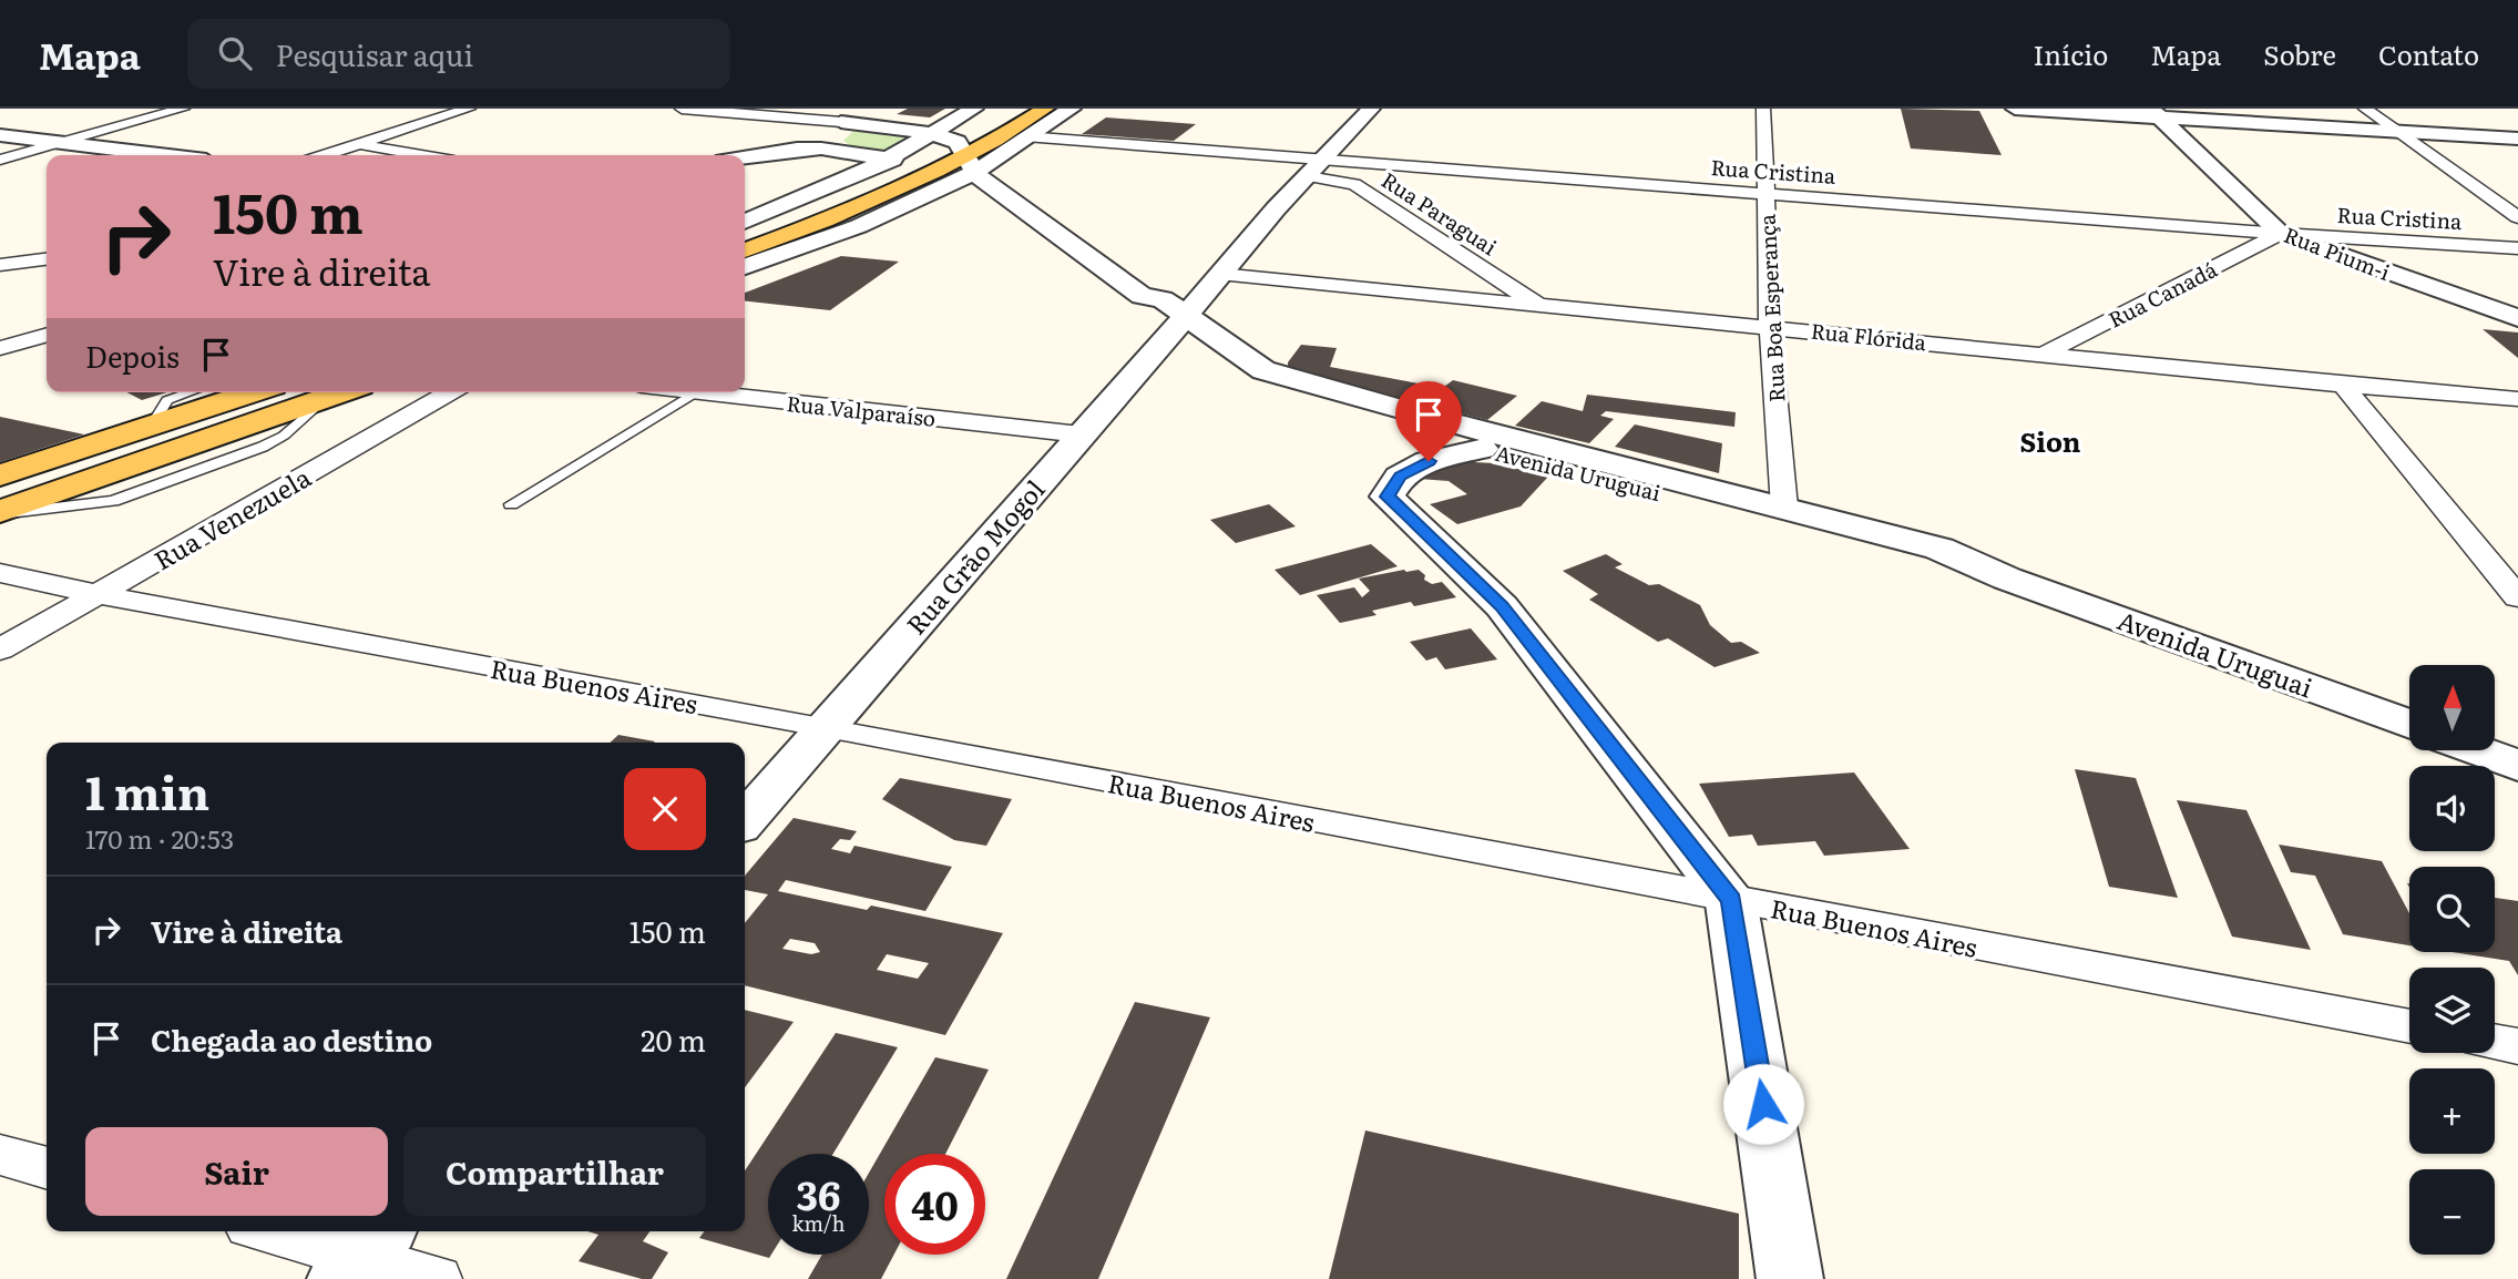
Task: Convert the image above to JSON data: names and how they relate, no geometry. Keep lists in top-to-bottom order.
{
  "streets": {
    "street": [
      "Rua Cristina",
      "Rua Paraguai",
      "Rua Pium-i",
      "Rua Canadá",
      "Rua Boa Esperança",
      "Rua Flórida",
      "Rua Valparaíso",
      "Avenida Uruguai",
      "Rua Venezuela",
      "Rua Grão Mogol",
      "Rua Buenos Aires"
    ]
  },
  "crossings": [
    ["Rua Cristina", "Rua Paraguai"],
    ["Rua Cristina", "Rua Pium-i"],
    ["Rua Cristina", "Rua Canadá"],
    ["Rua Cristina", "Rua Boa Esperança"],
    ["Rua Paraguai", "Rua Flórida"],
    ["Rua Pium-i", "Rua Canadá"],
    ["Rua Canadá", "Rua Flórida"],
    ["Rua Boa Esperança", "Rua Flórida"],
    ["Rua Boa Esperança", "Avenida Uruguai"],
    ["Rua Valparaíso", "Rua Grão Mogol"],
    ["Avenida Uruguai", "Rua Grão Mogol"],
    ["Rua Venezuela", "Rua Buenos Aires"],
    ["Rua Grão Mogol", "Rua Buenos Aires"]
  ],
  "districts": ["Sion"],
  "north": "top",
  "page": {
    "header": "Mapa",
    "search": "Pesquisar aqui",
    "nav": [
      "Início",
      "Mapa",
      "Sobre",
      "Contato"
    ],
    "turn": ["150 m", "Vire à direita"],
    "then": "Depois",
    "map_buttons": ["+", "−"],
    "heading": ["1 min", "170 m · 20:53"],
    "list": [
      {
        "name": "Vire à direita",
        "value": "150 m"
      },
      {
        "name": "Chegada ao destino",
        "value": "20 m"
      }
    ],
    "buttons": ["Sair", "Compartilhar"],
    "speed": "36 km/h",
    "limit": "40"
  }
}
